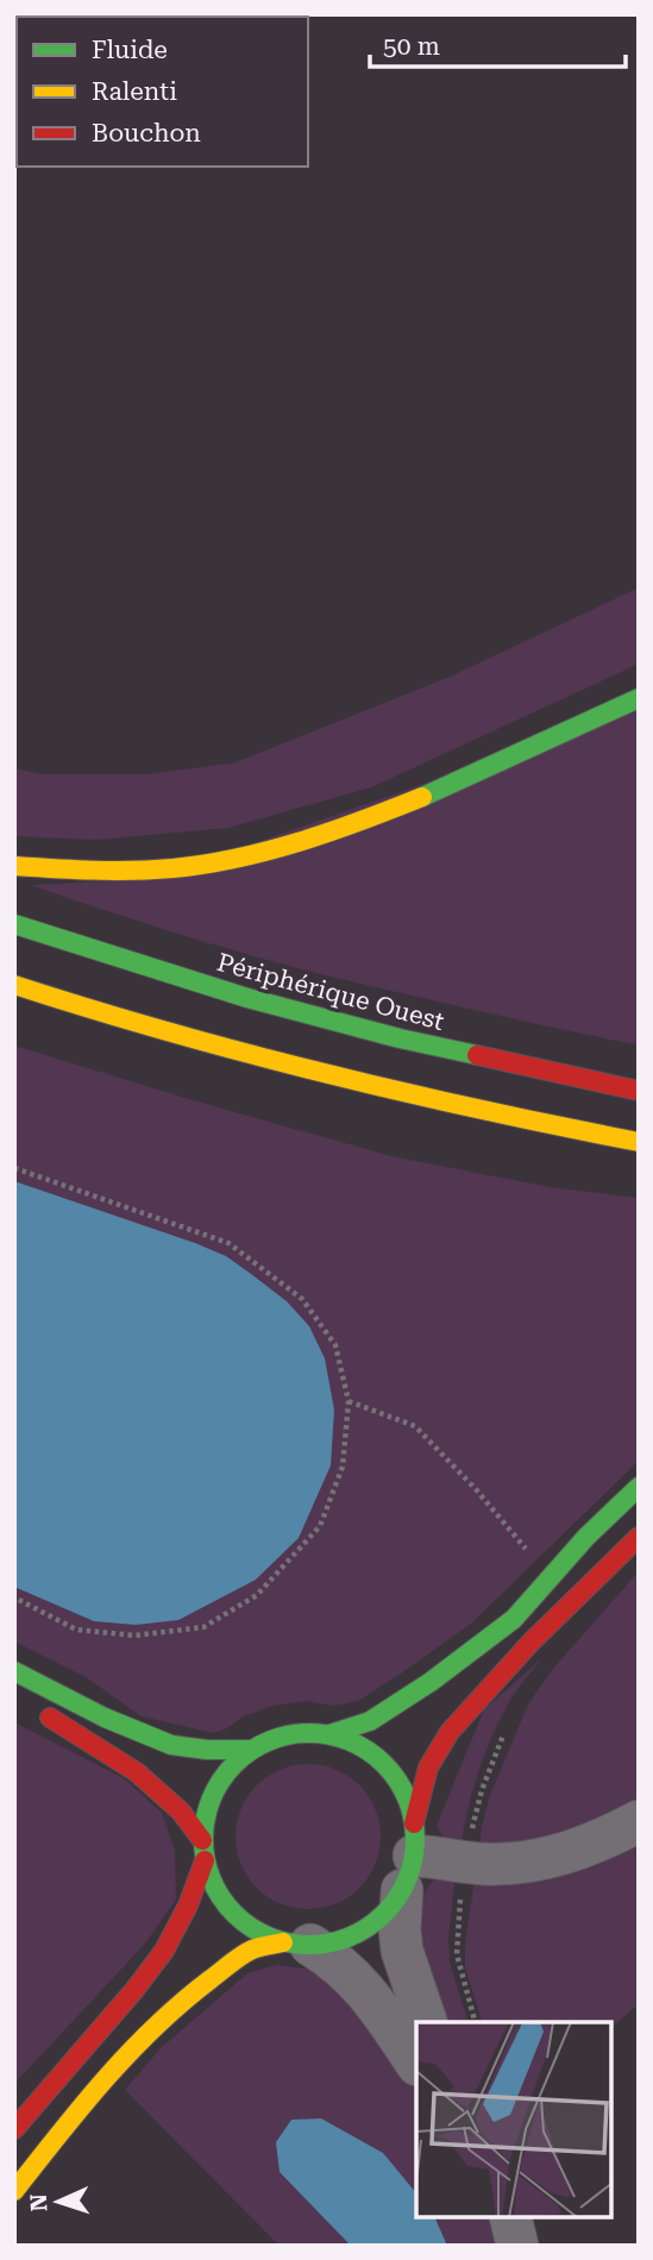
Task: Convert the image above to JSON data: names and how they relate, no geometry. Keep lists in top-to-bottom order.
{
  "streets": {
    "main road": ["Périphérique Ouest"]
  },
  "legend": ["Fluide", "Ralenti", "Bouchon"],
  "scale_bar": "50 m",
  "north": "left"
}
